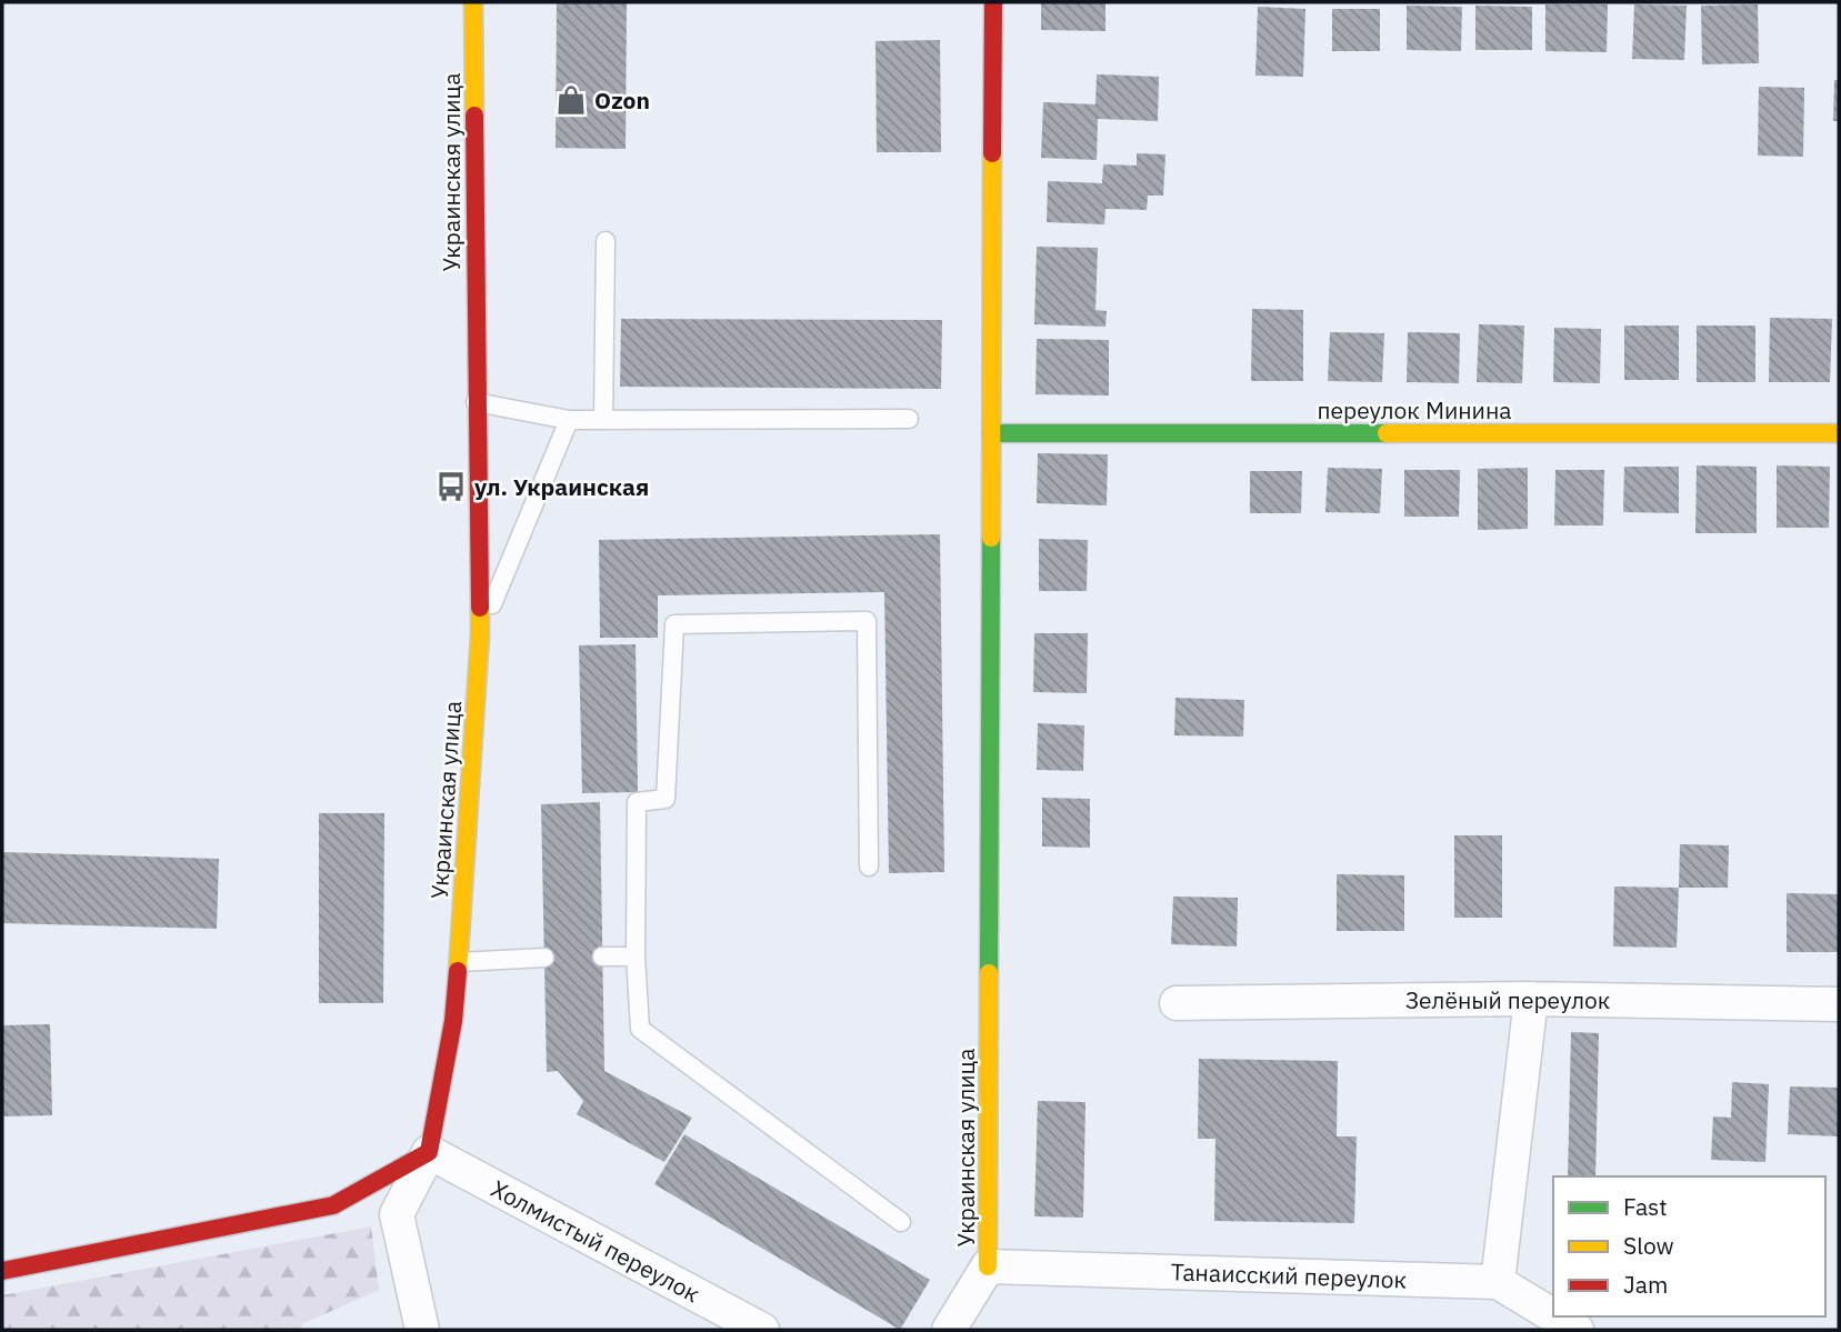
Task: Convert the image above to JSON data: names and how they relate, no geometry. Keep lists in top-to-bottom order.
{
  "streets": {
    "street": [
      "Украинская улица",
      "переулок Минина",
      "Зелёный переулок",
      "Холмистый переулок",
      "Танаисский переулок"
    ]
  },
  "crossings": [
    ["Украинская улица", "переулок Минина"],
    ["Украинская улица", "Холмистый переулок"],
    ["Украинская улица", "Танаисский переулок"]
  ],
  "places": {
    "shop": ["Ozon"],
    "bus stop": ["ул. Украинская"]
  },
  "legend": ["Fast", "Slow", "Jam"]
}
